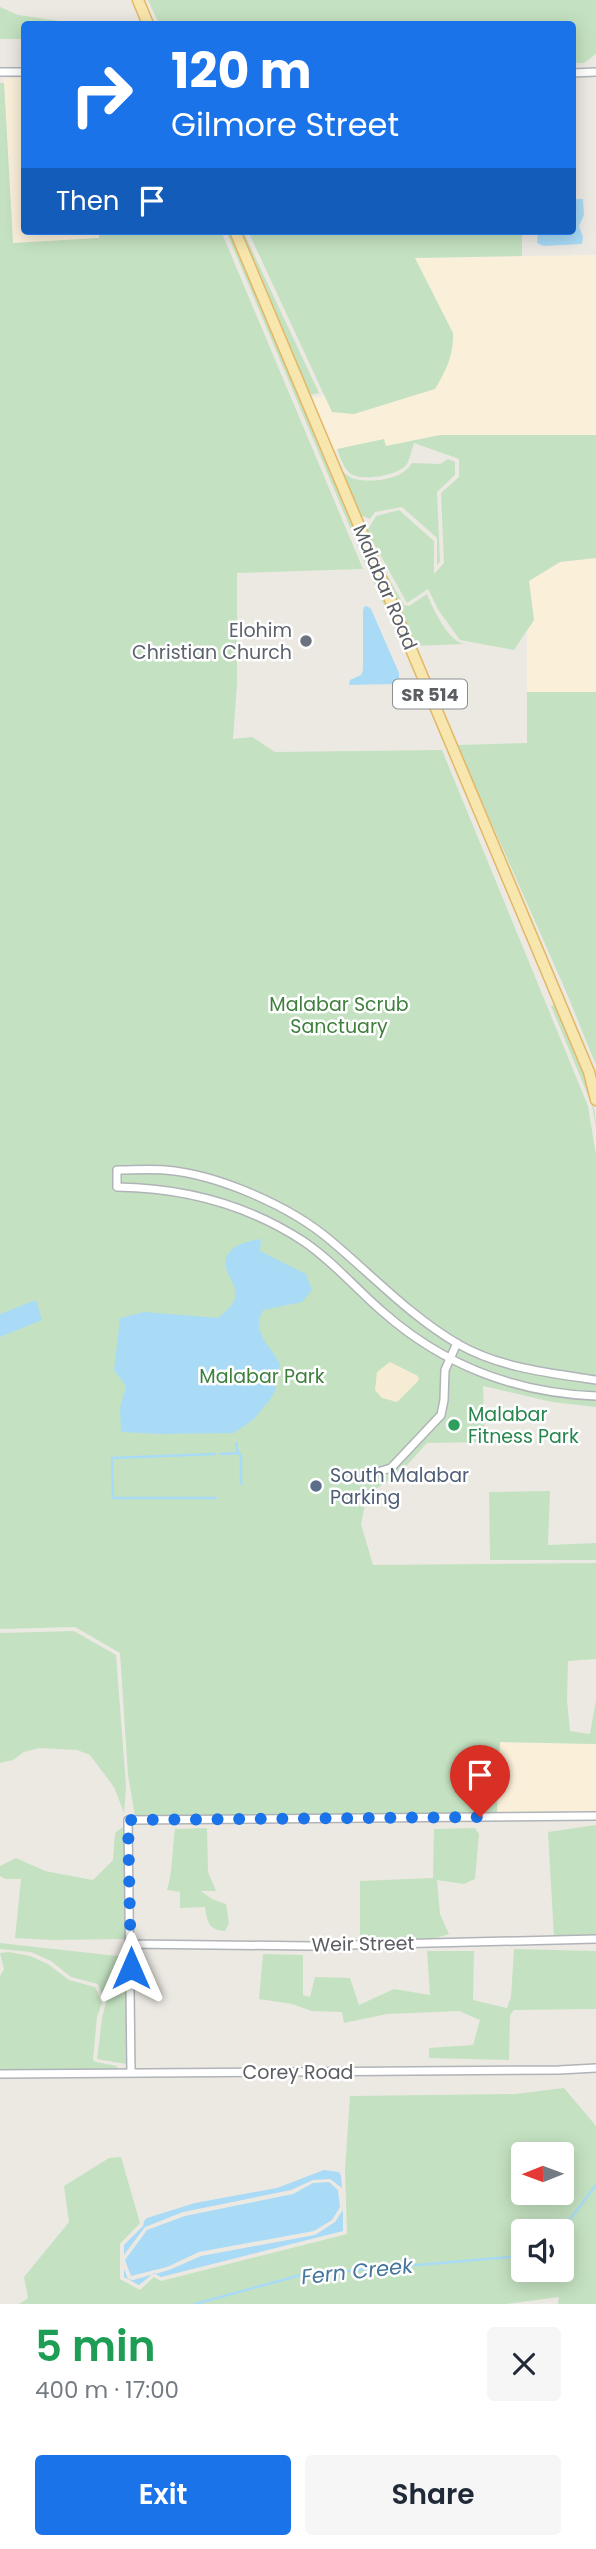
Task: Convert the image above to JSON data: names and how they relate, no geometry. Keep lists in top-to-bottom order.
{
  "streets": {
    "main road": ["Malabar Road", "SR 514"],
    "street": ["Weir Street", "Corey Road"]
  },
  "water": ["Fern Creek"],
  "parks": ["Malabar Scrub Sanctuary", "Malabar Park"],
  "places": ["Elohim Christian Church", "Malabar Fitness Park", "South Malabar Parking"],
  "north": "left",
  "page": {
    "turn": ["120 m", "Gilmore Street"],
    "then": "Then",
    "heading": ["5 min", "400 m · 17:00"],
    "buttons": ["Exit", "Share"]
  }
}
